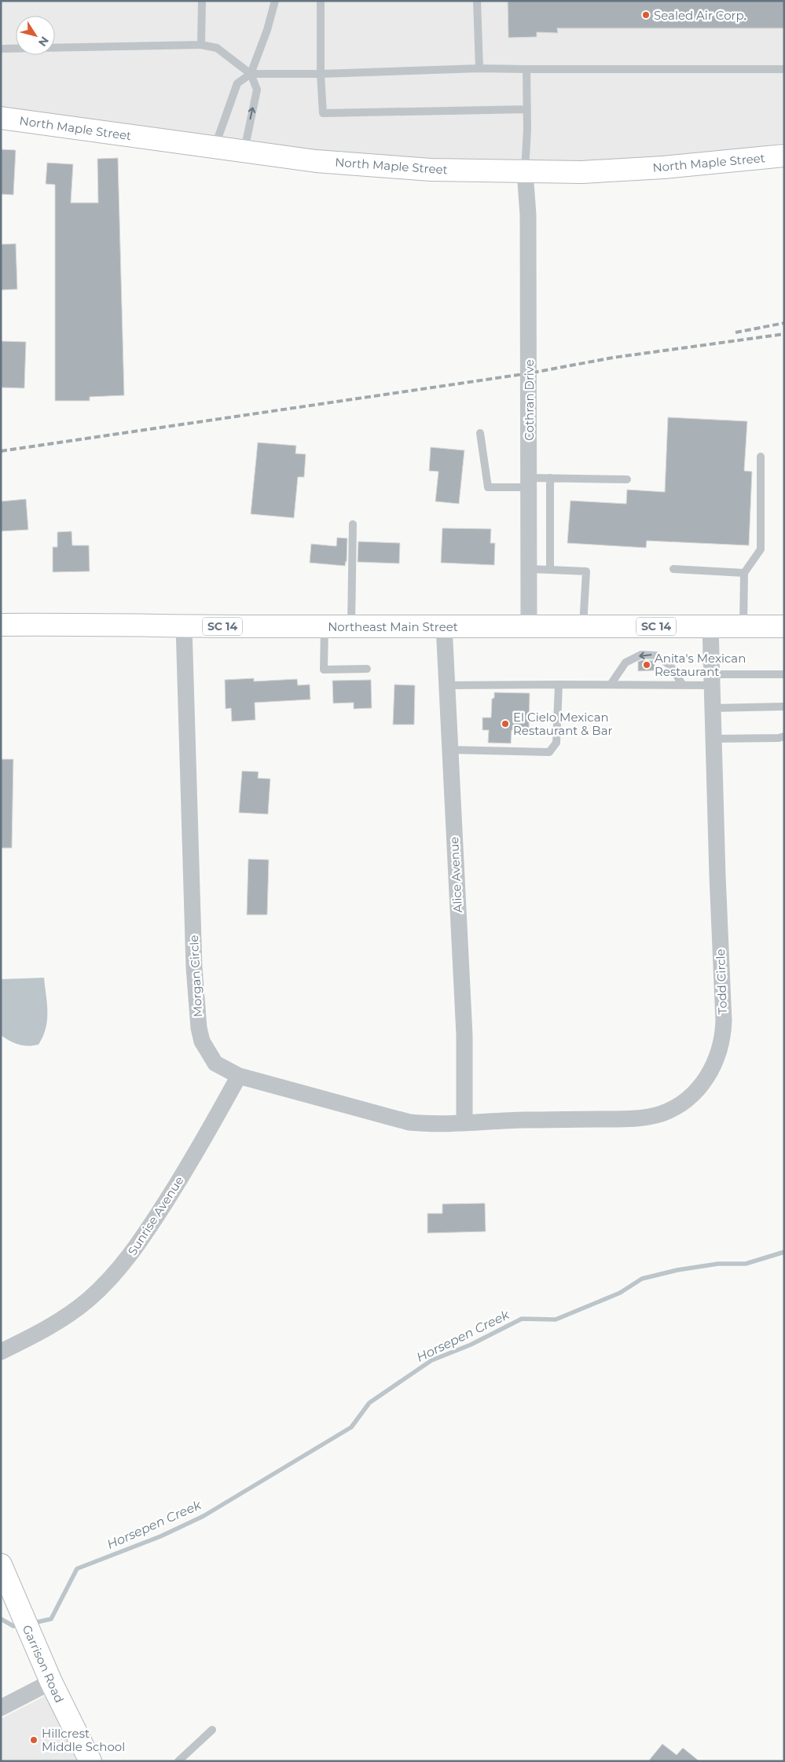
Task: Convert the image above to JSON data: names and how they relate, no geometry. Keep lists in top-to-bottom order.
{
  "streets": {
    "street": [
      "North Maple Street",
      "Cothran Drive",
      "SC 14",
      "Northeast Main Street",
      "Alice Avenue",
      "Morgan Circle",
      "Todd Circle",
      "Sunrise Avenue",
      "Garrison Road"
    ]
  },
  "crossings": [
    ["North Maple Street", "Cothran Drive"],
    ["Cothran Drive", "Northeast Main Street"],
    ["Northeast Main Street", "Alice Avenue"],
    ["Northeast Main Street", "Morgan Circle"],
    ["Northeast Main Street", "Todd Circle"],
    ["Alice Avenue", "Morgan Circle"],
    ["Alice Avenue", "Todd Circle"],
    ["Morgan Circle", "Todd Circle"],
    ["Morgan Circle", "Sunrise Avenue"]
  ],
  "water": ["Horsepen Creek"],
  "places": [
    "Sealed Air Corp.",
    "Anita's Mexican Restaurant",
    "El Cielo Mexican Restaurant & Bar",
    "Hillcrest Middle School"
  ],
  "north": "bottom right"
}
